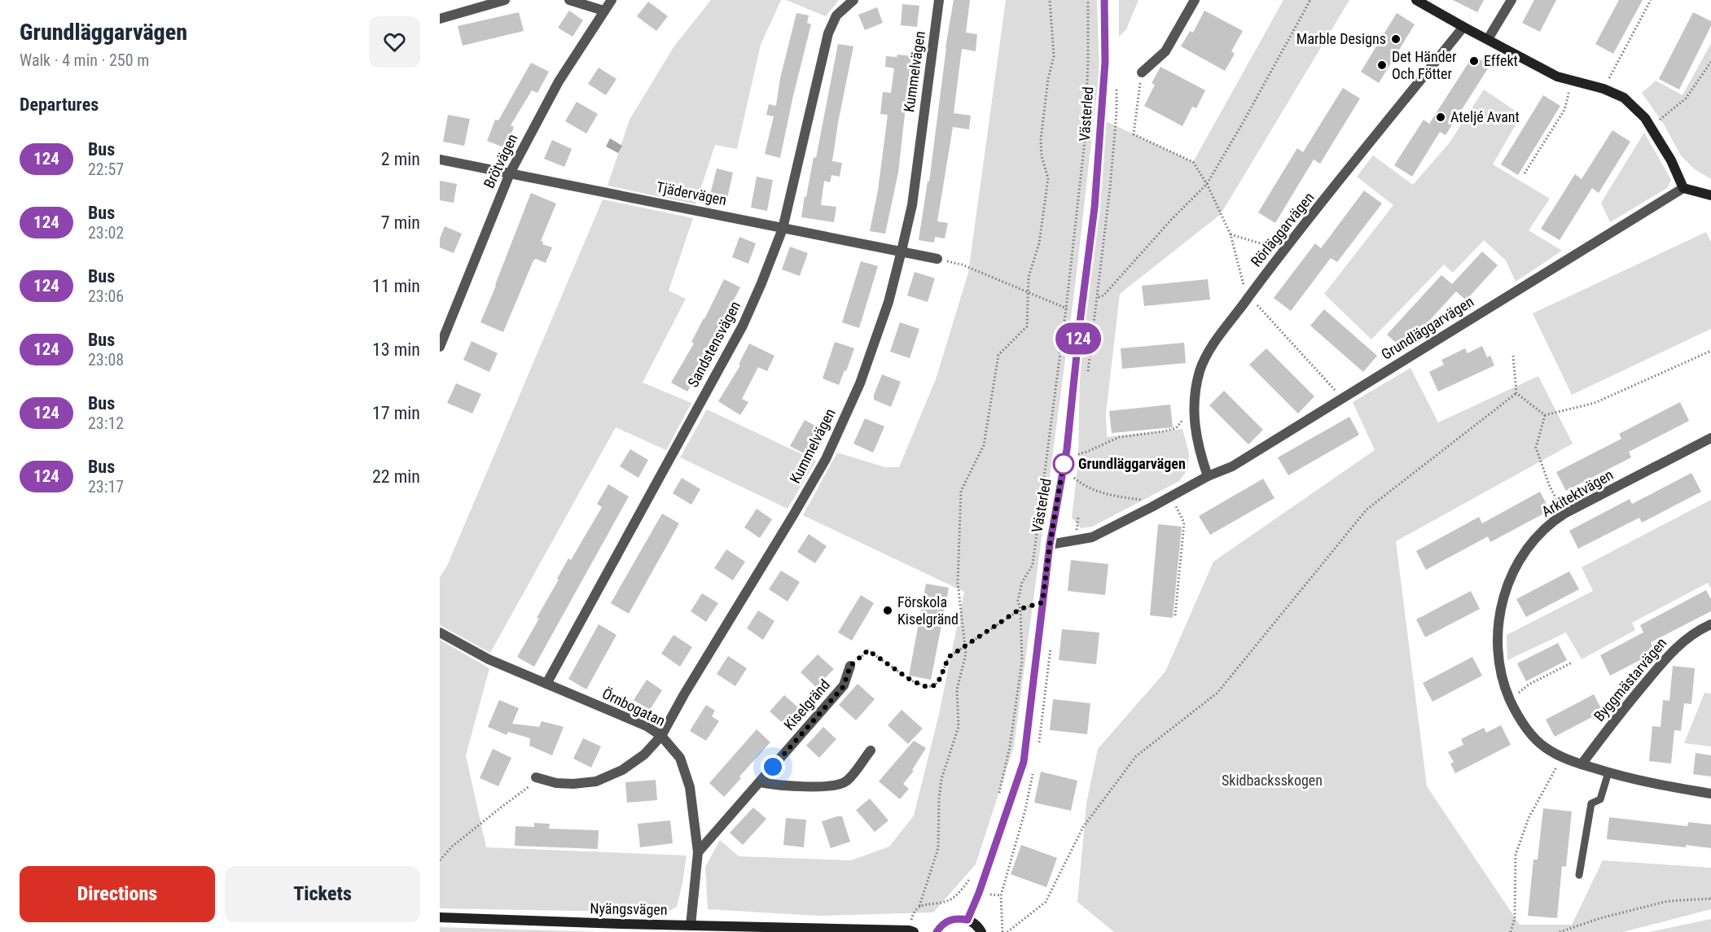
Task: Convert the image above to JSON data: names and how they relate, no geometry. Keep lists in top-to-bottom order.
{
  "streets": {
    "street": [
      "Kummelvägen",
      "Västerled",
      "Brötvägen",
      "Tjädervägen",
      "Rörläggarvägen",
      "Grundläggarvägen",
      "Sandstensvägen",
      "Arkitektvägen",
      "Byggmästarvägen",
      "Kiselgränd",
      "Örnbogatan",
      "Nyängsvägen"
    ]
  },
  "crossings": [
    ["Kummelvägen", "Tjädervägen"],
    ["Kummelvägen", "Örnbogatan"],
    ["Västerled", "Grundläggarvägen"],
    ["Brötvägen", "Tjädervägen"],
    ["Tjädervägen", "Sandstensvägen"],
    ["Rörläggarvägen", "Grundläggarvägen"],
    ["Sandstensvägen", "Örnbogatan"],
    ["Arkitektvägen", "Byggmästarvägen"],
    ["Kiselgränd", "Örnbogatan"],
    ["Örnbogatan", "Nyängsvägen"]
  ],
  "parks": ["Skidbacksskogen"],
  "places": [
    "Marble Designs",
    "Effekt",
    "Det Händer Och Fötter",
    "Ateljé Avant",
    "Grundläggarvägen",
    "Förskola Kiselgränd"
  ],
  "lines": ["bus line 124"],
  "page": {
    "heading": [
      ["Grundläggarvägen", "Walk · 4 min · 250 m"],
      "Departures"
    ],
    "on_map": "124",
    "list": [
      {
        "mark": "124",
        "name": "Bus",
        "note": "22:57",
        "value": "2 min"
      },
      {
        "mark": "124",
        "name": "Bus",
        "note": "23:02",
        "value": "7 min"
      },
      {
        "mark": "124",
        "name": "Bus",
        "note": "23:06",
        "value": "11 min"
      },
      {
        "mark": "124",
        "name": "Bus",
        "note": "23:08",
        "value": "13 min"
      },
      {
        "mark": "124",
        "name": "Bus",
        "note": "23:12",
        "value": "17 min"
      },
      {
        "mark": "124",
        "name": "Bus",
        "note": "23:17",
        "value": "22 min"
      }
    ],
    "buttons": ["Directions", "Tickets"]
  }
}
